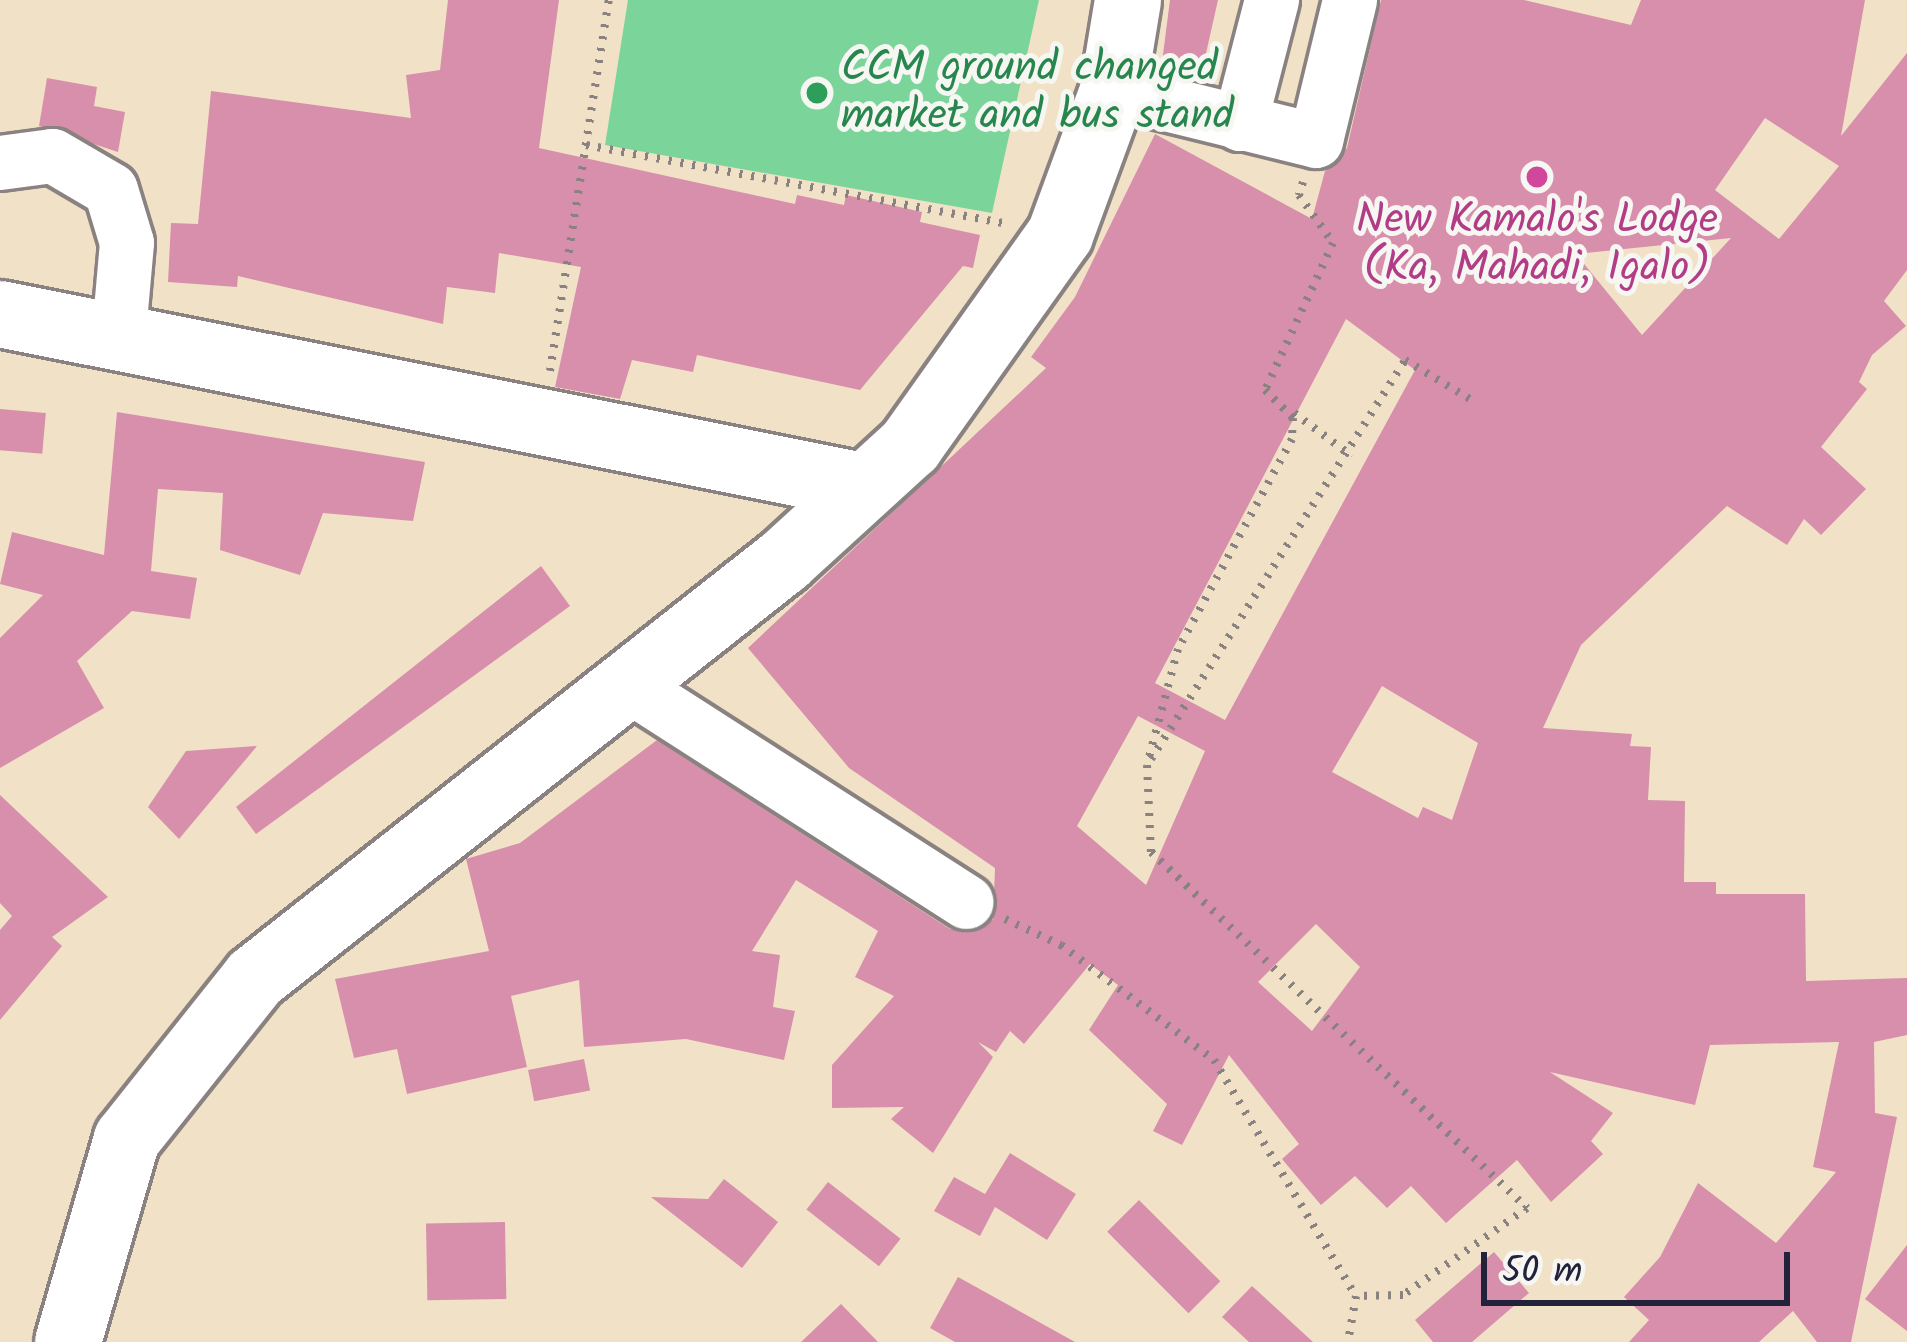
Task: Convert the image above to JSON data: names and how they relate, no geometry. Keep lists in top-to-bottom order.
{
  "places": ["CCM ground changed market and bus stand", "New Kamalo's Lodge (Ka, Mahadi, Igalo)"],
  "scale_bar": "50 m"
}
